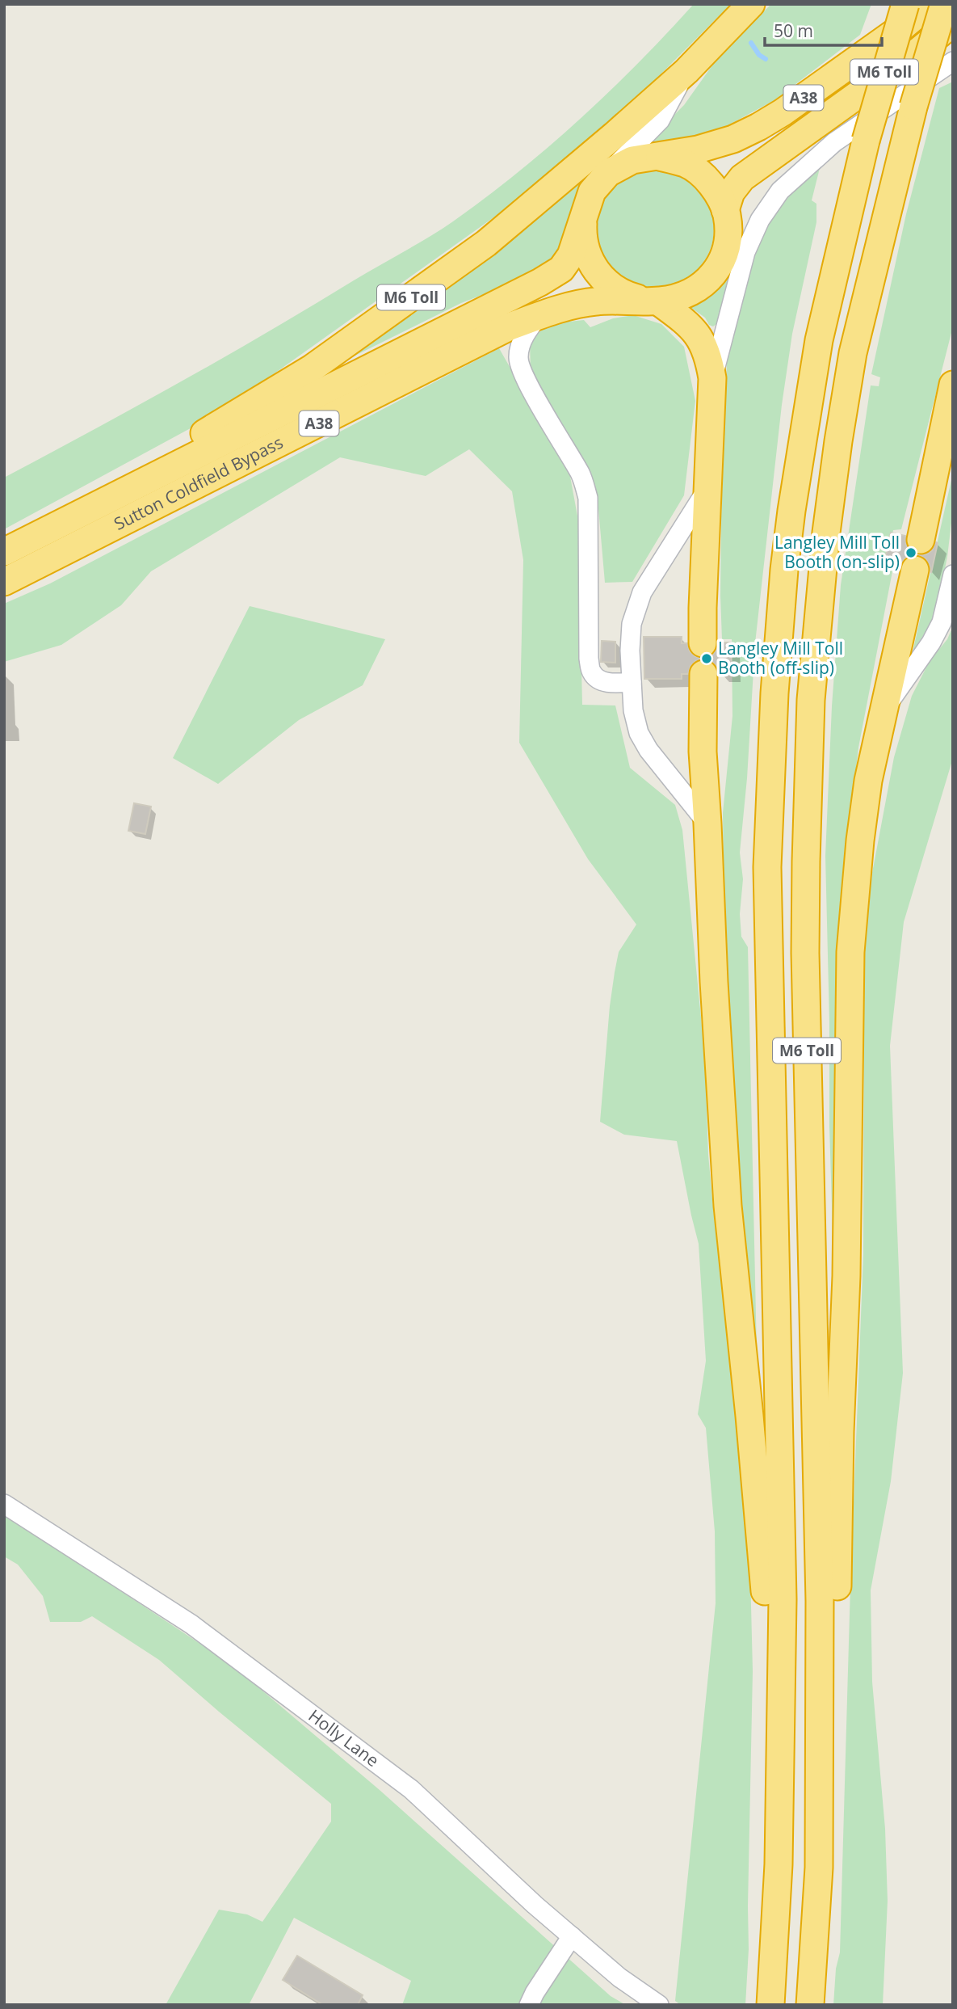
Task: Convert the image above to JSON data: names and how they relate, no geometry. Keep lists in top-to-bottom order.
{
  "streets": {
    "highway": ["M6 Toll", "A38", "Sutton Coldfield Bypass"],
    "street": ["Holly Lane"]
  },
  "crossings": [
    ["M6 Toll", "Sutton Coldfield Bypass"]
  ],
  "places": ["Langley Mill Toll Booth (on-slip)", "Langley Mill Toll Booth (off-slip)"],
  "scale_bar": "50 m"
}
